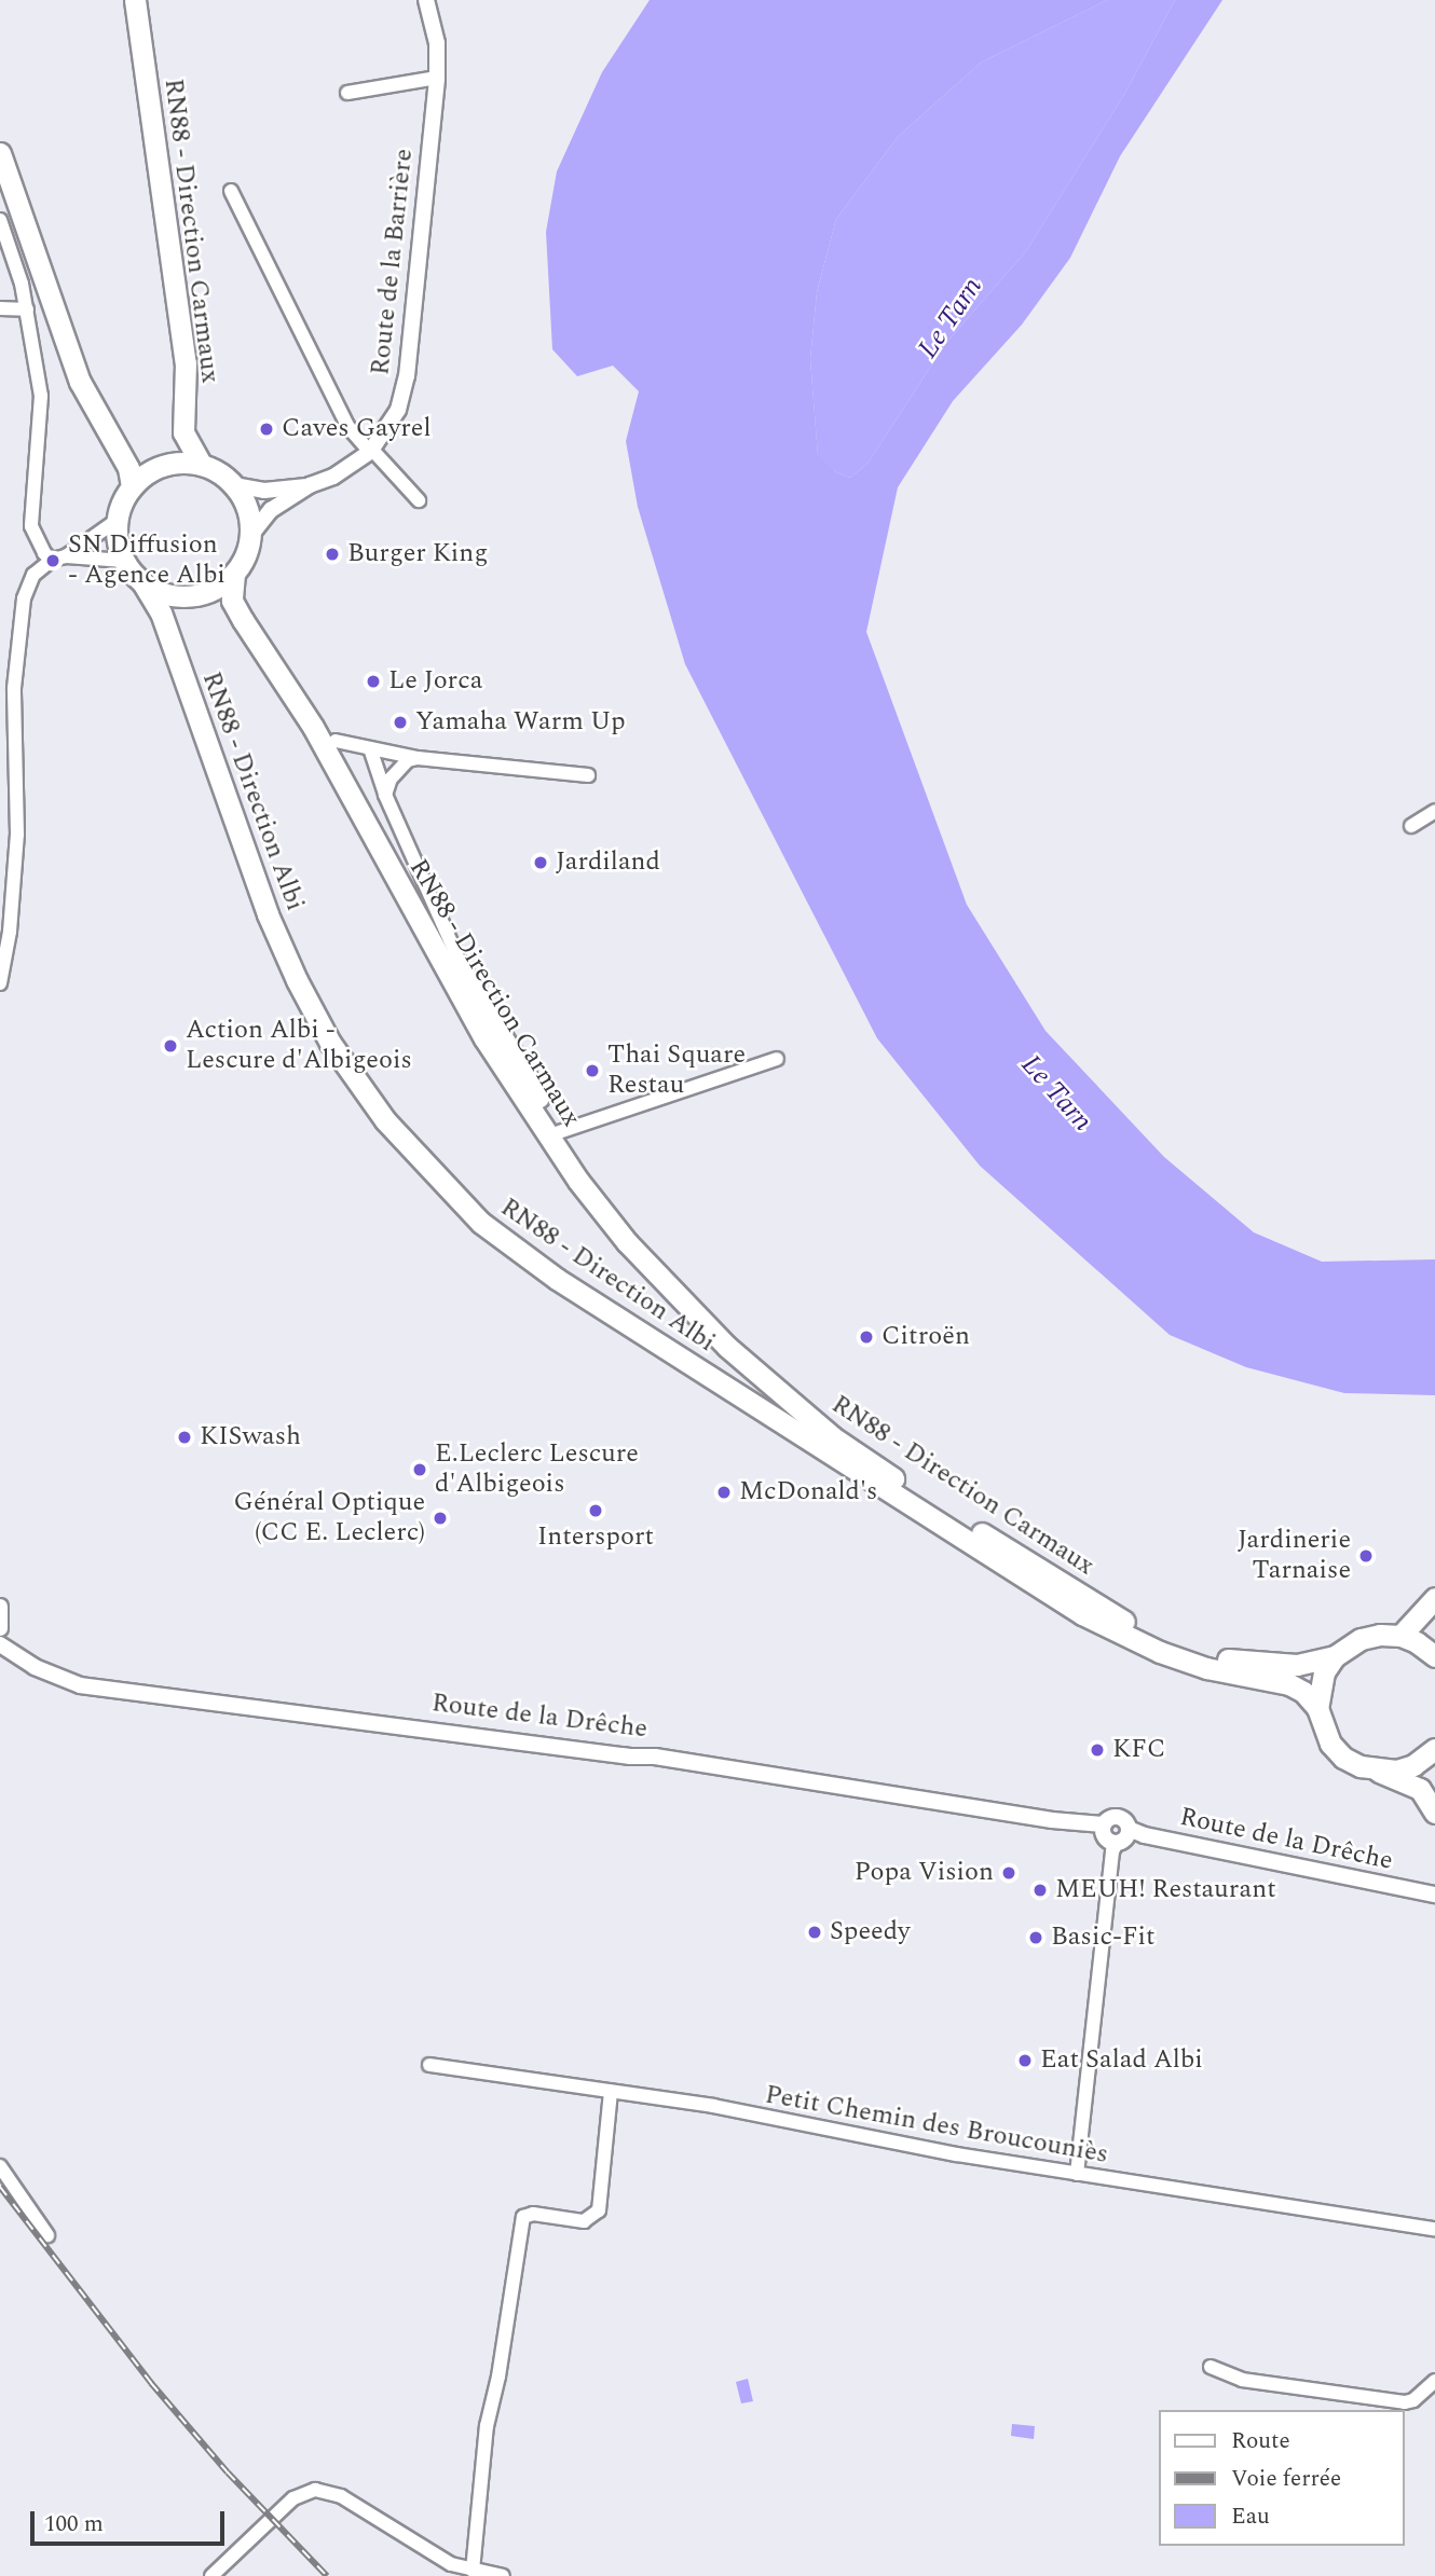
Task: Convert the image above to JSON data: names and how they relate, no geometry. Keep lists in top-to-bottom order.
{
  "streets": {
    "main road": ["RN88 - Direction Carmaux", "RN88 - Direction Albi"],
    "street": ["Route de la Barrière", "Route de la Drêche", "Petit Chemin des Broucouniès"]
  },
  "crossings": [
    ["RN88 - Direction Carmaux", "Route de la Barrière"],
    ["RN88 - Direction Carmaux", "RN88 - Direction Albi"],
    ["Route de la Barrière", "RN88 - Direction Albi"]
  ],
  "water": ["Le Tarn"],
  "places": [
    "Caves Gayrel",
    "Burger King",
    "SN Diffusion - Agence Albi",
    "Le Jorca",
    "Yamaha Warm Up",
    "Jardiland",
    "Action Albi - Lescure d'Albigeois",
    "Thai Square Restau",
    "Citroën",
    "KISwash",
    "E.Leclerc Lescure d'Albigeois",
    "McDonald's",
    "Intersport",
    "Général Optique (CC E. Leclerc)",
    "Jardinerie Tarnaise",
    "KFC",
    "Popa Vision",
    "MEUH! Restaurant",
    "Speedy",
    "Basic-Fit",
    "Eat Salad Albi"
  ],
  "legend": ["Route", "Voie ferrée", "Eau"],
  "scale_bar": "100 m"
}
